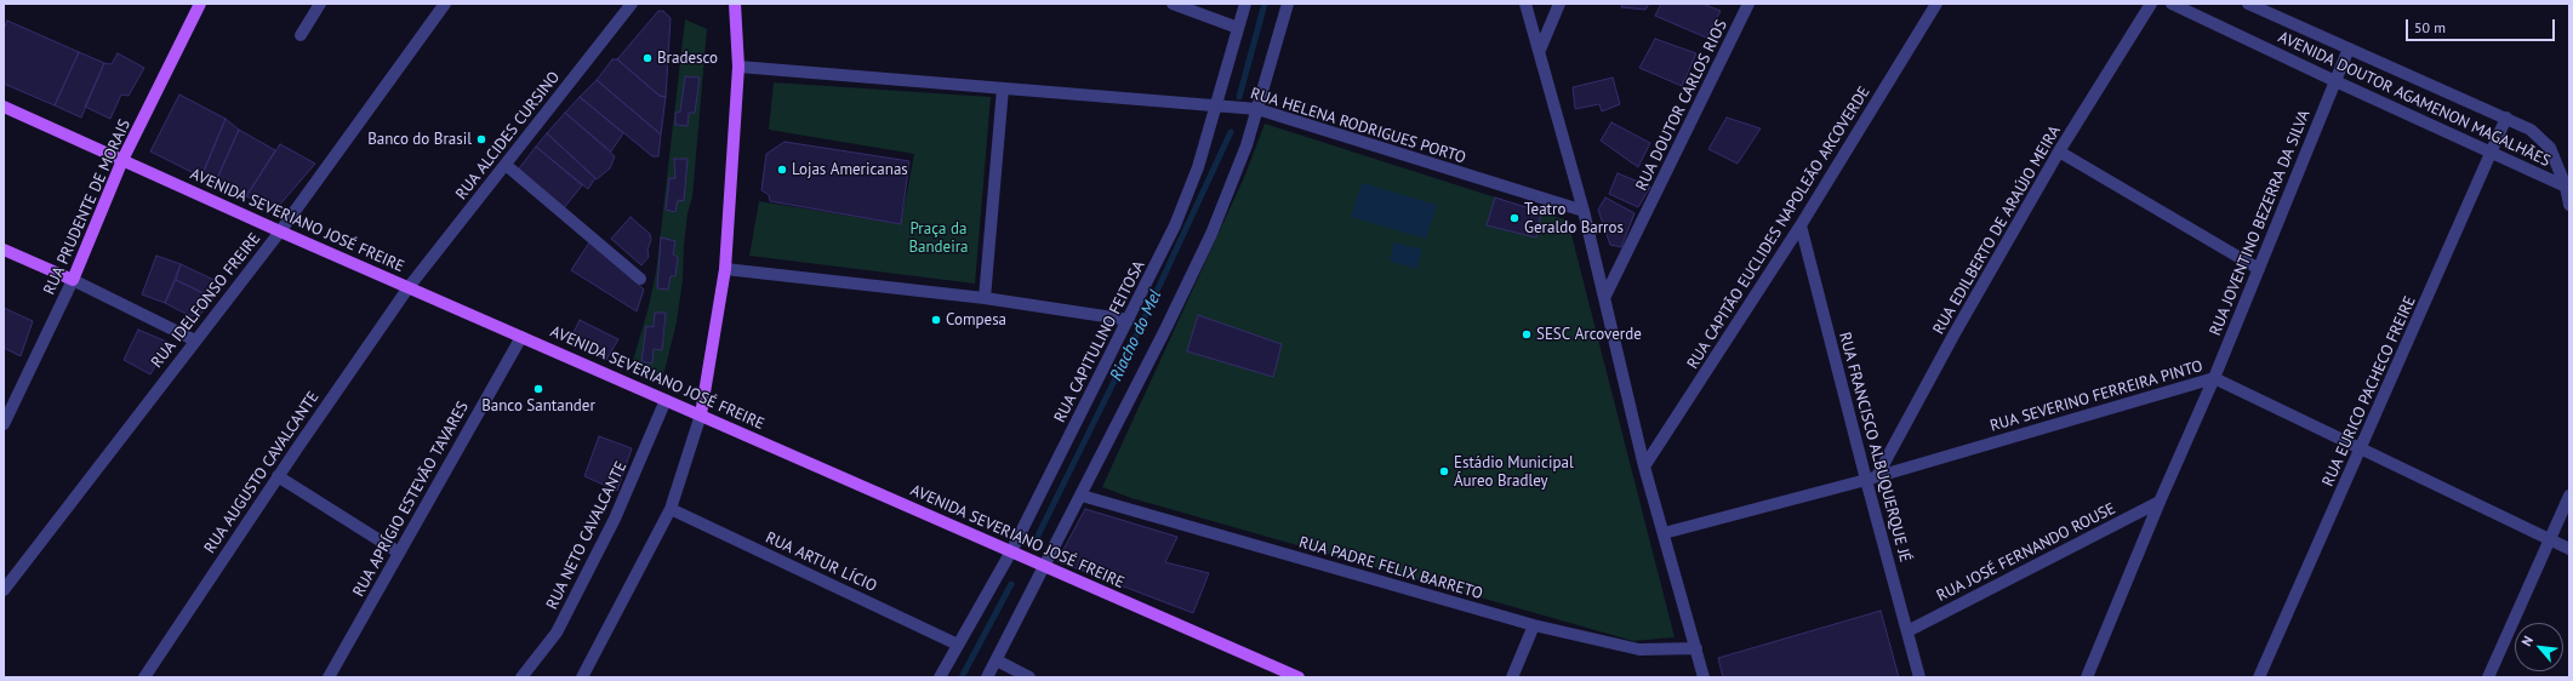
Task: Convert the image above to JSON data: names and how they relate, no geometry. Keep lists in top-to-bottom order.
{
  "streets": {
    "main road": ["RUA PRUDENTE DE MORAIS", "AVENIDA SEVERIANO JOSÉ FREIRE"],
    "street": [
      "AVENIDA DOUTOR AGAMENON MAGALHÃES",
      "RUA DOUTOR CARLOS RIOS",
      "RUA HELENA RODRIGUES PORTO",
      "RUA ALCIDES CURSINO",
      "RUA JOVENTINO BEZERRA DA SILVA",
      "RUA CAPITÃO EUCLIDES NAPOLEÃO ARCOVERDE",
      "RUA EDILBERTO DE ARAÚJO MEIRA",
      "RUA IDELFONSO FREIRE",
      "RUA CAPITULINO FEITOSA",
      "RUA EURICO PACHECO FREIRE",
      "RUA SEVERINO FERREIRA PINTO",
      "RUA FRANCISCO ALBUQUERQUE JÉ",
      "RUA AUGUSTO CAVALCANTE",
      "RUA APRÍGIO ESTEVÃO TAVARES",
      "RUA NETO CAVALCANTE",
      "RUA JOSÉ FERNANDO ROUSE",
      "RUA ARTUR LÍCIO",
      "RUA PADRE FELIX BARRETO"
    ]
  },
  "crossings": [
    ["AVENIDA DOUTOR AGAMENON MAGALHÃES", "RUA JOVENTINO BEZERRA DA SILVA"],
    ["AVENIDA DOUTOR AGAMENON MAGALHÃES", "RUA EURICO PACHECO FREIRE"],
    ["RUA HELENA RODRIGUES PORTO", "RUA CAPITULINO FEITOSA"],
    ["RUA ALCIDES CURSINO", "AVENIDA SEVERIANO JOSÉ FREIRE"],
    ["RUA ALCIDES CURSINO", "RUA AUGUSTO CAVALCANTE"],
    ["RUA PRUDENTE DE MORAIS", "AVENIDA SEVERIANO JOSÉ FREIRE"],
    ["AVENIDA SEVERIANO JOSÉ FREIRE", "RUA IDELFONSO FREIRE"],
    ["AVENIDA SEVERIANO JOSÉ FREIRE", "RUA CAPITULINO FEITOSA"],
    ["AVENIDA SEVERIANO JOSÉ FREIRE", "RUA AUGUSTO CAVALCANTE"],
    ["AVENIDA SEVERIANO JOSÉ FREIRE", "RUA APRÍGIO ESTEVÃO TAVARES"],
    ["AVENIDA SEVERIANO JOSÉ FREIRE", "RUA NETO CAVALCANTE"],
    ["RUA JOVENTINO BEZERRA DA SILVA", "RUA SEVERINO FERREIRA PINTO"],
    ["RUA JOVENTINO BEZERRA DA SILVA", "RUA JOSÉ FERNANDO ROUSE"],
    ["RUA CAPITÃO EUCLIDES NAPOLEÃO ARCOVERDE", "RUA FRANCISCO ALBUQUERQUE JÉ"],
    ["RUA EDILBERTO DE ARAÚJO MEIRA", "RUA SEVERINO FERREIRA PINTO"],
    ["RUA EDILBERTO DE ARAÚJO MEIRA", "RUA FRANCISCO ALBUQUERQUE JÉ"],
    ["RUA CAPITULINO FEITOSA", "RUA ARTUR LÍCIO"],
    ["RUA EURICO PACHECO FREIRE", "RUA SEVERINO FERREIRA PINTO"],
    ["RUA SEVERINO FERREIRA PINTO", "RUA FRANCISCO ALBUQUERQUE JÉ"],
    ["RUA FRANCISCO ALBUQUERQUE JÉ", "RUA JOSÉ FERNANDO ROUSE"]
  ],
  "water": ["Riacho do Mel"],
  "parks": ["Praça da Bandeira"],
  "places": [
    "Bradesco",
    "Banco do Brasil",
    "Lojas Americanas",
    "Teatro Geraldo Barros",
    "Compesa",
    "SESC Arcoverde",
    "Banco Santander",
    "Estádio Municipal Áureo Bradley"
  ],
  "scale_bar": "50 m",
  "north": "top left"
}
